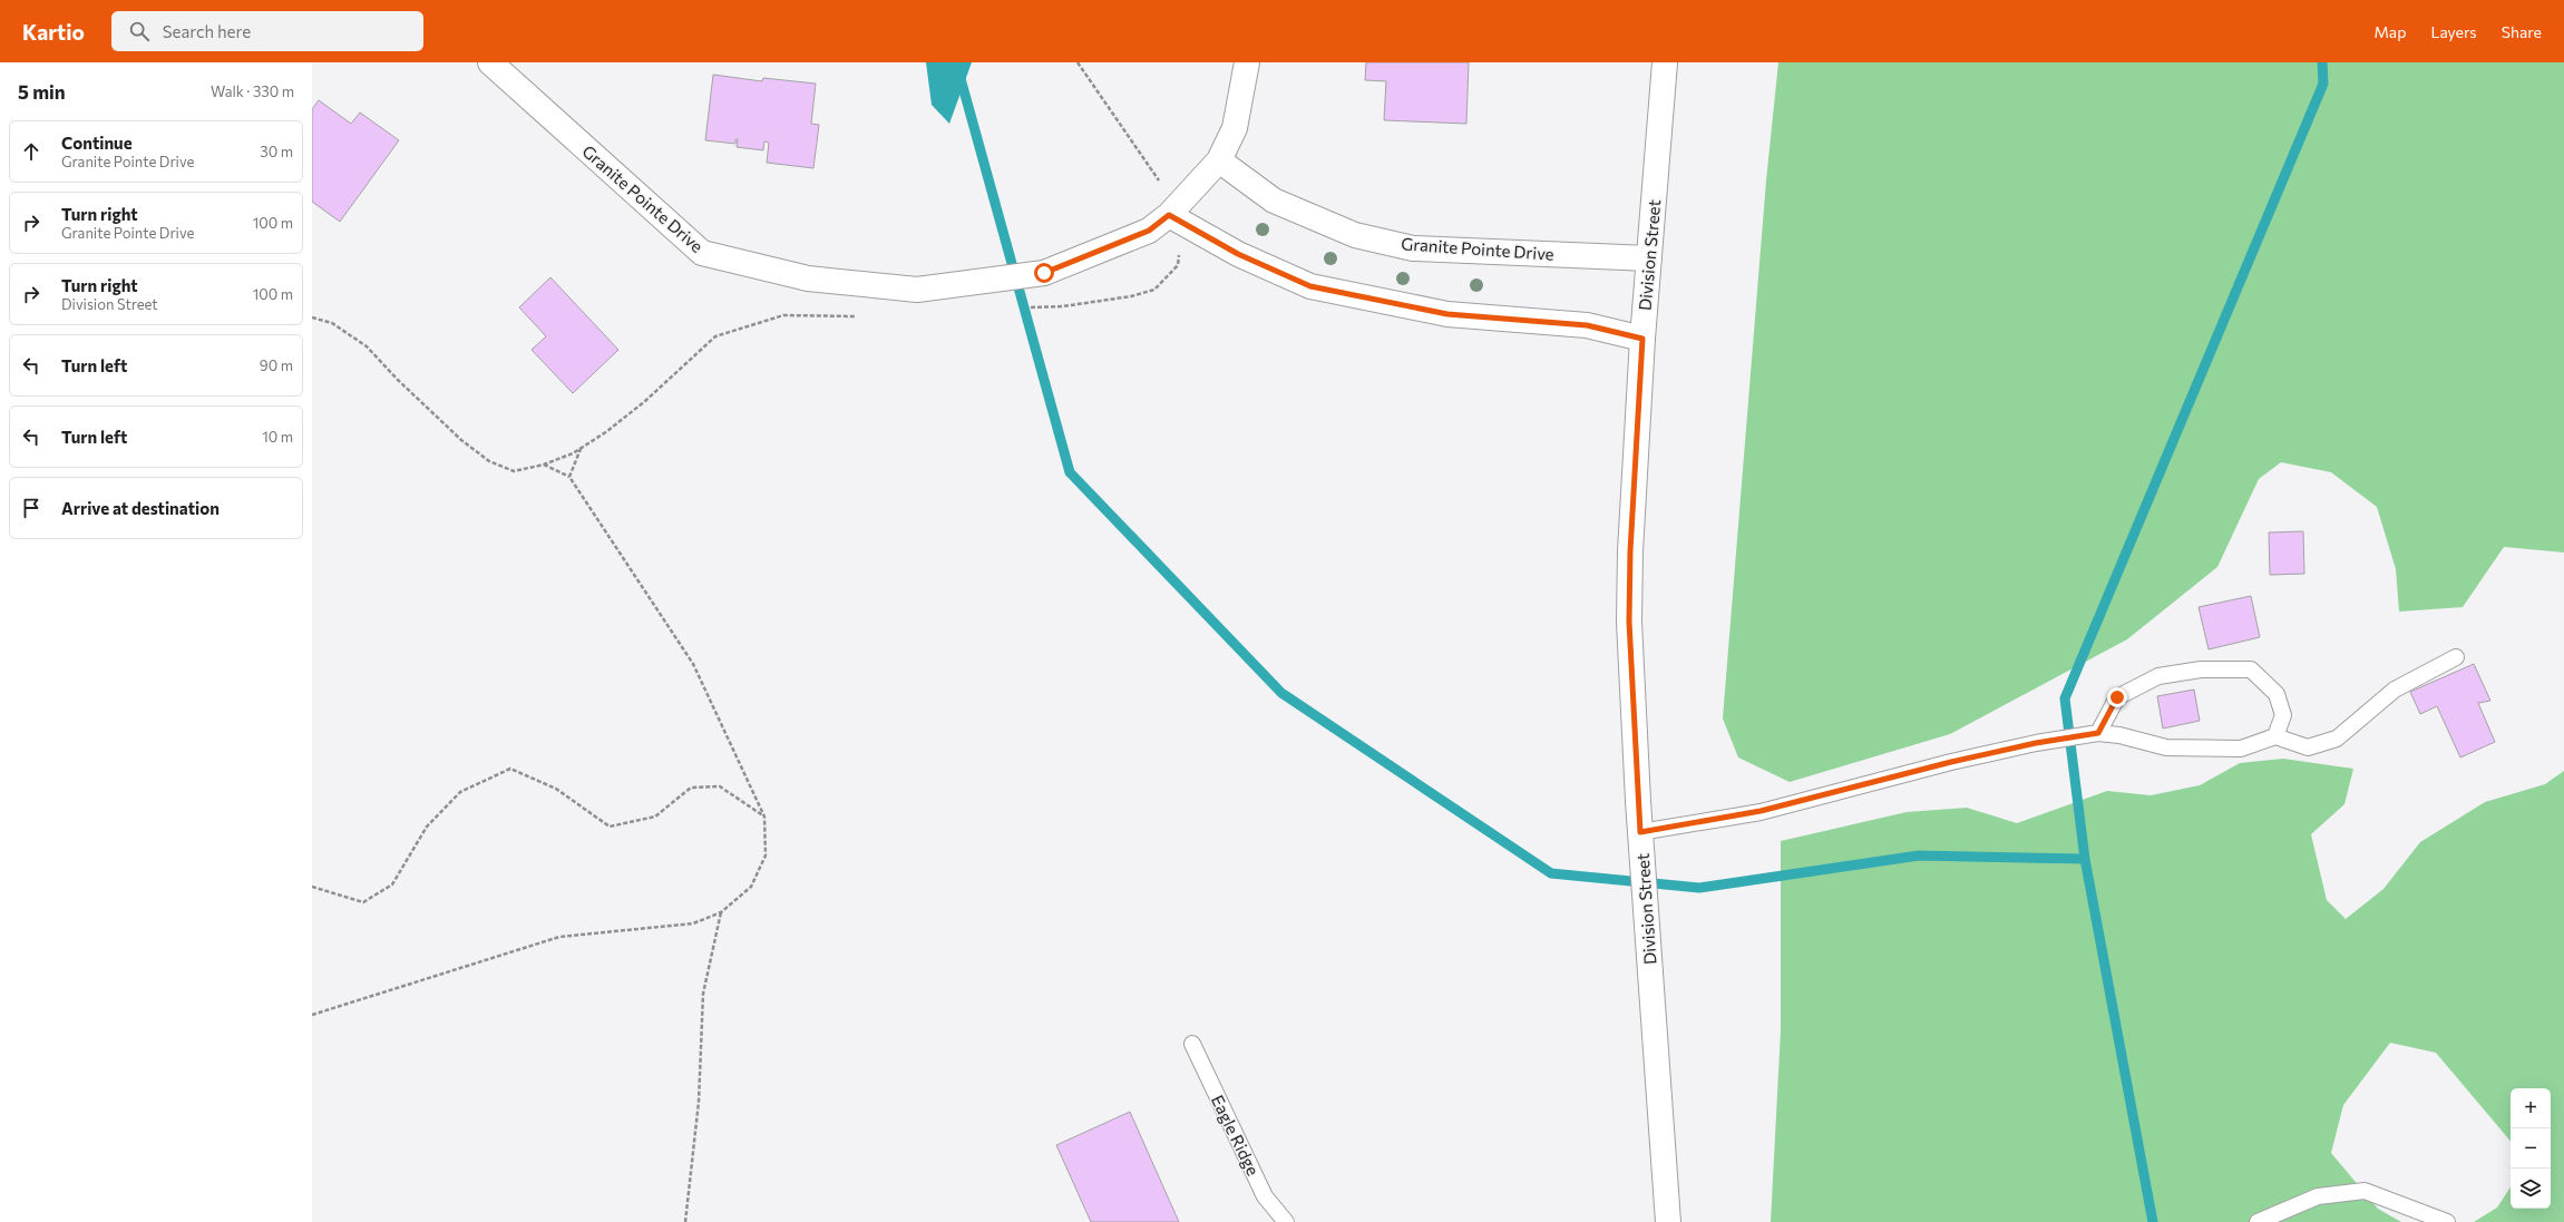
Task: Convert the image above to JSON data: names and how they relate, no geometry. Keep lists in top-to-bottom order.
{
  "streets": {
    "street": ["Granite Pointe Drive", "Division Street"],
    "lane": ["Eagle Ridge"]
  },
  "crossings": [
    ["Granite Pointe Drive", "Division Street"]
  ],
  "page": {
    "header": "Kartio",
    "search": "Search here",
    "nav": ["Map", "Layers", "Share"],
    "heading": ["5 min", "Walk · 330 m"],
    "list": [
      ["Continue", "Granite Pointe Drive", "30 m"],
      ["Turn right", "Granite Pointe Drive", "100 m"],
      ["Turn right", "Division Street", "100 m"],
      ["Turn left", "90 m"],
      ["Turn left", "10 m"],
      "Arrive at destination"
    ],
    "map_buttons": ["+", "−"]
  }
}
